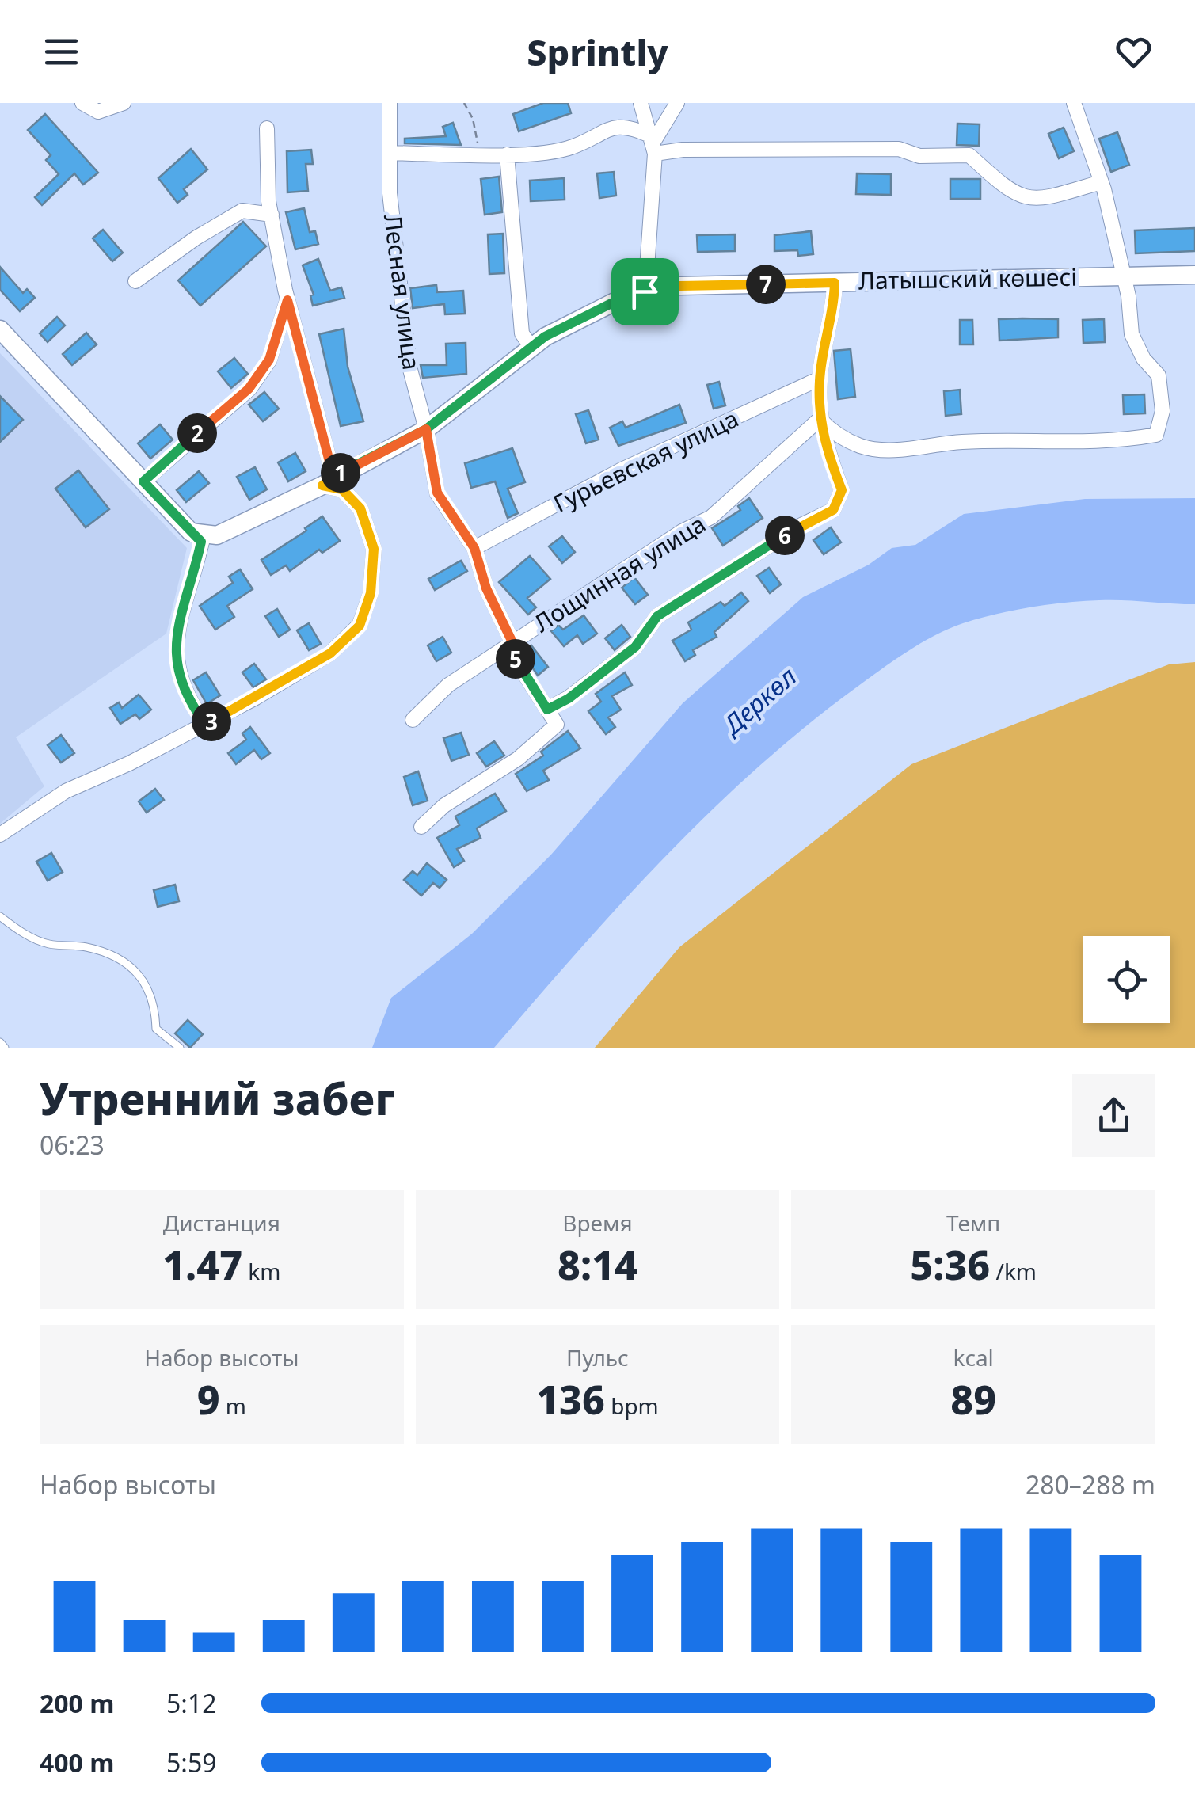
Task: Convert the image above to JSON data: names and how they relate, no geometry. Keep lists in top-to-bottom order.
{
  "streets": {
    "street": [
      "Латышский көшесі",
      "Лесная улица",
      "Гурьевская улица",
      "Лощинная улица"
    ]
  },
  "crossings": [
    ["Латышский көшесі", "Лесная улица"],
    ["Лесная улица", "Гурьевская улица"],
    ["Лесная улица", "Лощинная улица"]
  ],
  "water": ["Деркөл"],
  "page": {
    "header": "Sprintly",
    "pins": [
      "7",
      "2",
      "1",
      "6",
      "5",
      "3"
    ],
    "heading": ["Утренний забег", "06:23"],
    "stats": [
      ["Дистанция", "1.47 km"],
      ["Время", "8:14"],
      ["Темп", "5:36 /km"],
      ["Набор высоты", "9 m"],
      ["Пульс", "136 bpm"],
      ["kcal", "89"]
    ],
    "chart": ["Набор высоты", "280–288 m"],
    "list": [
      {
        "name": "200 m",
        "note": "5:12"
      },
      {
        "name": "400 m",
        "note": "5:59"
      }
    ]
  }
}
